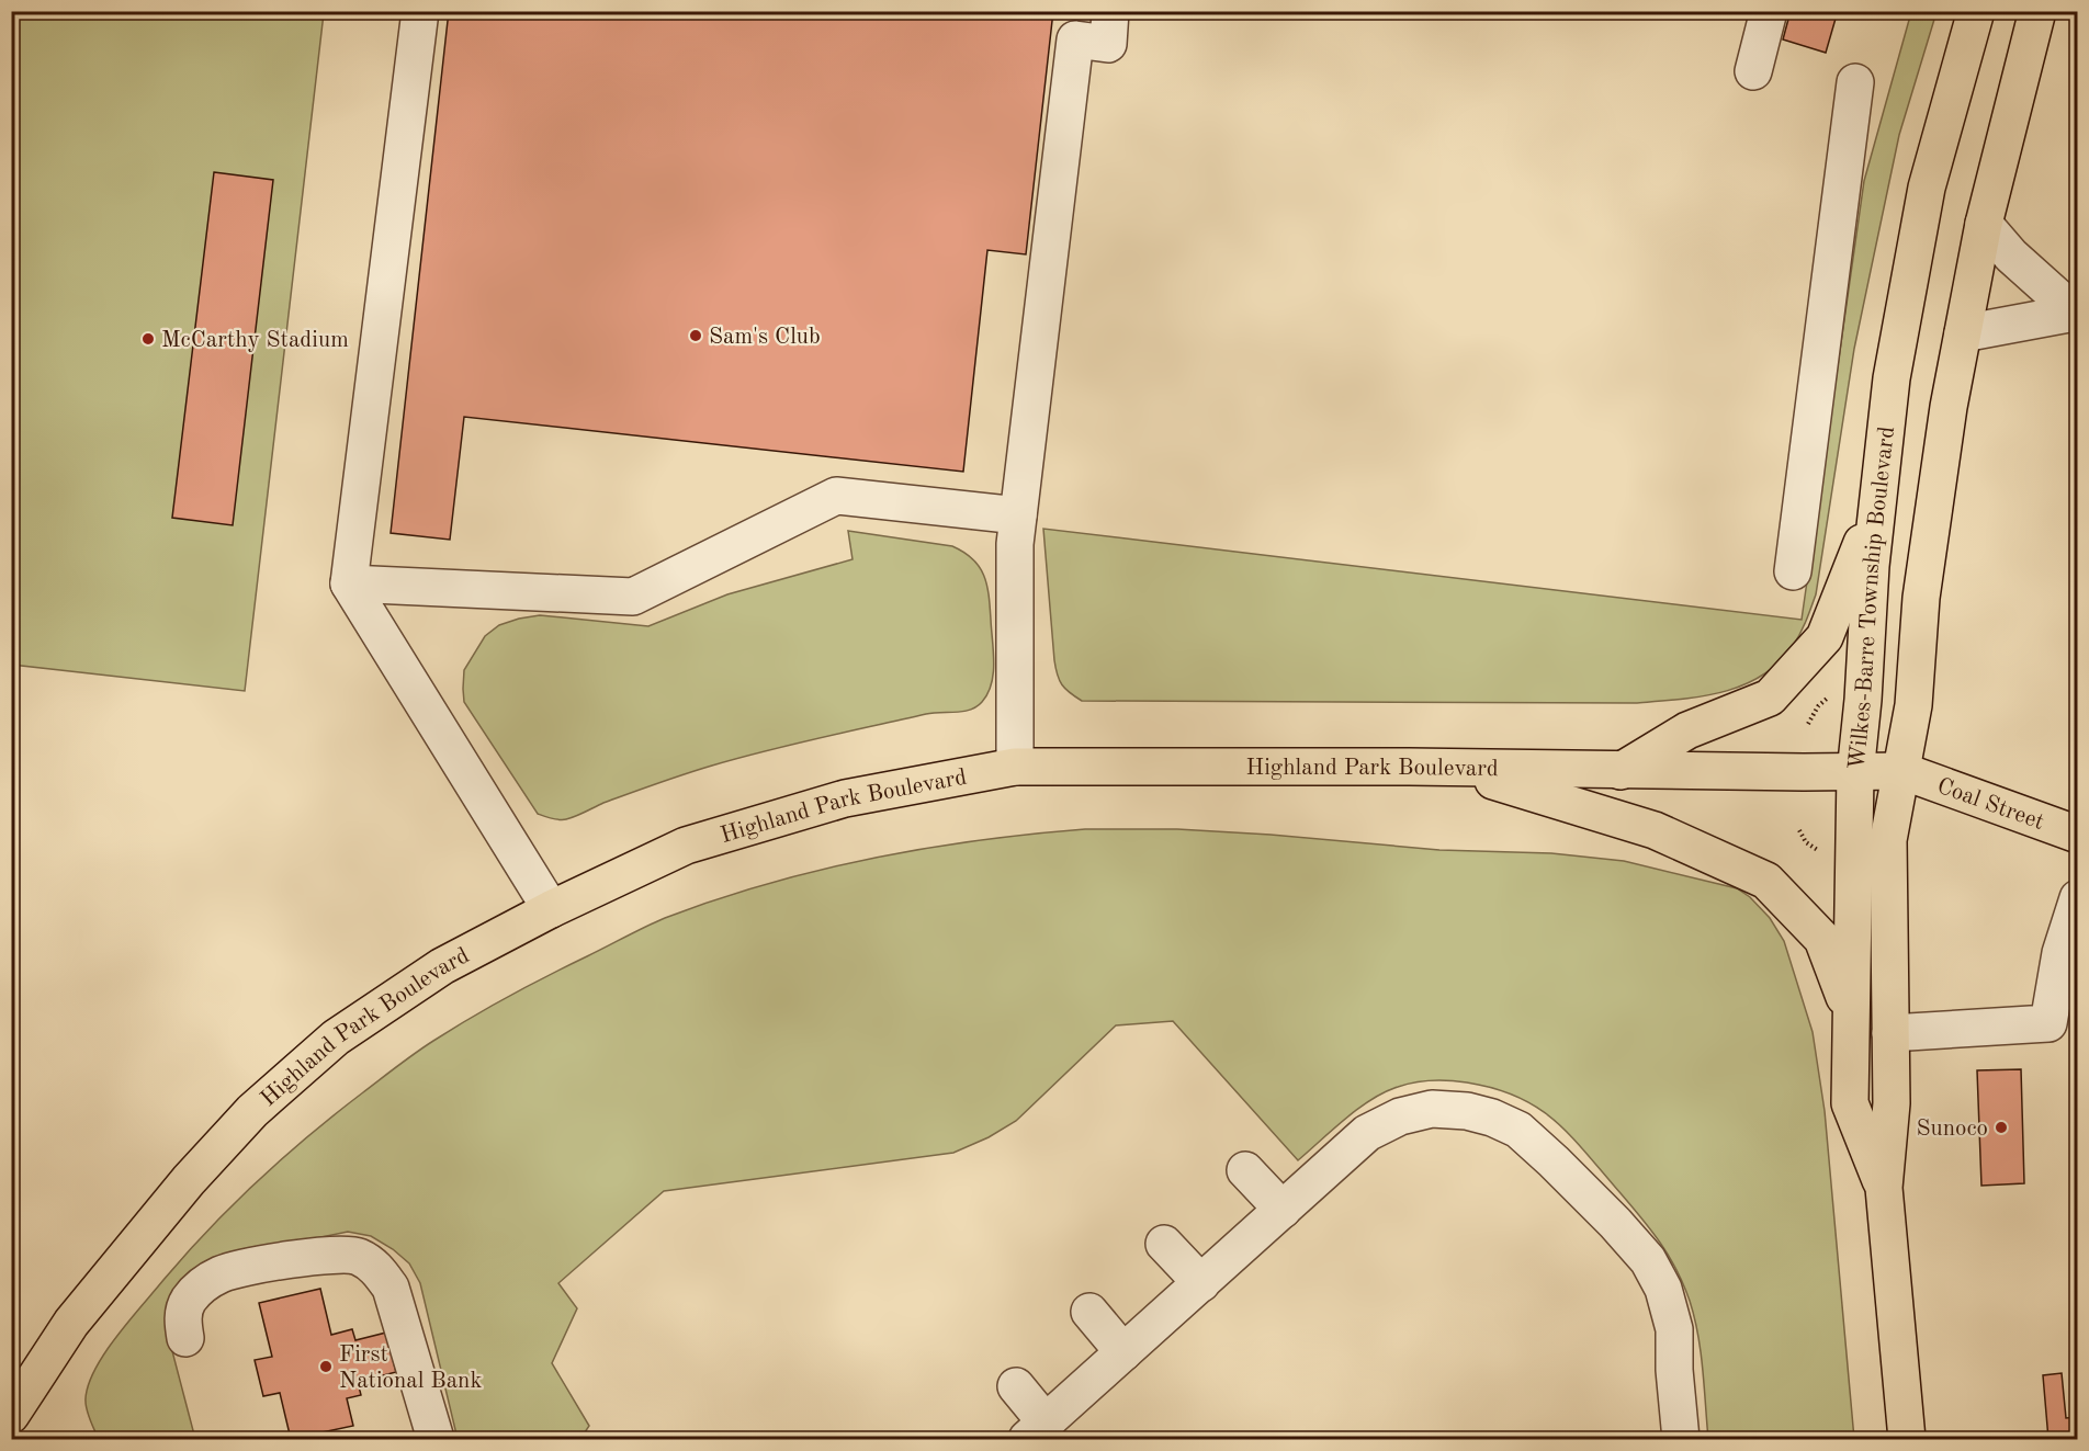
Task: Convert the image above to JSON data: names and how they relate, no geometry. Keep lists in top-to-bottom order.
{
  "streets": {
    "main road": ["Wilkes-Barre Township Boulevard", "Highland Park Boulevard", "Coal Street"]
  },
  "crossings": [
    ["Wilkes-Barre Township Boulevard", "Highland Park Boulevard"],
    ["Wilkes-Barre Township Boulevard", "Coal Street"],
    ["Highland Park Boulevard", "Coal Street"]
  ],
  "places": [
    "Sam's Club",
    "McCarthy Stadium",
    "Sunoco",
    "First National Bank"
  ]
}
